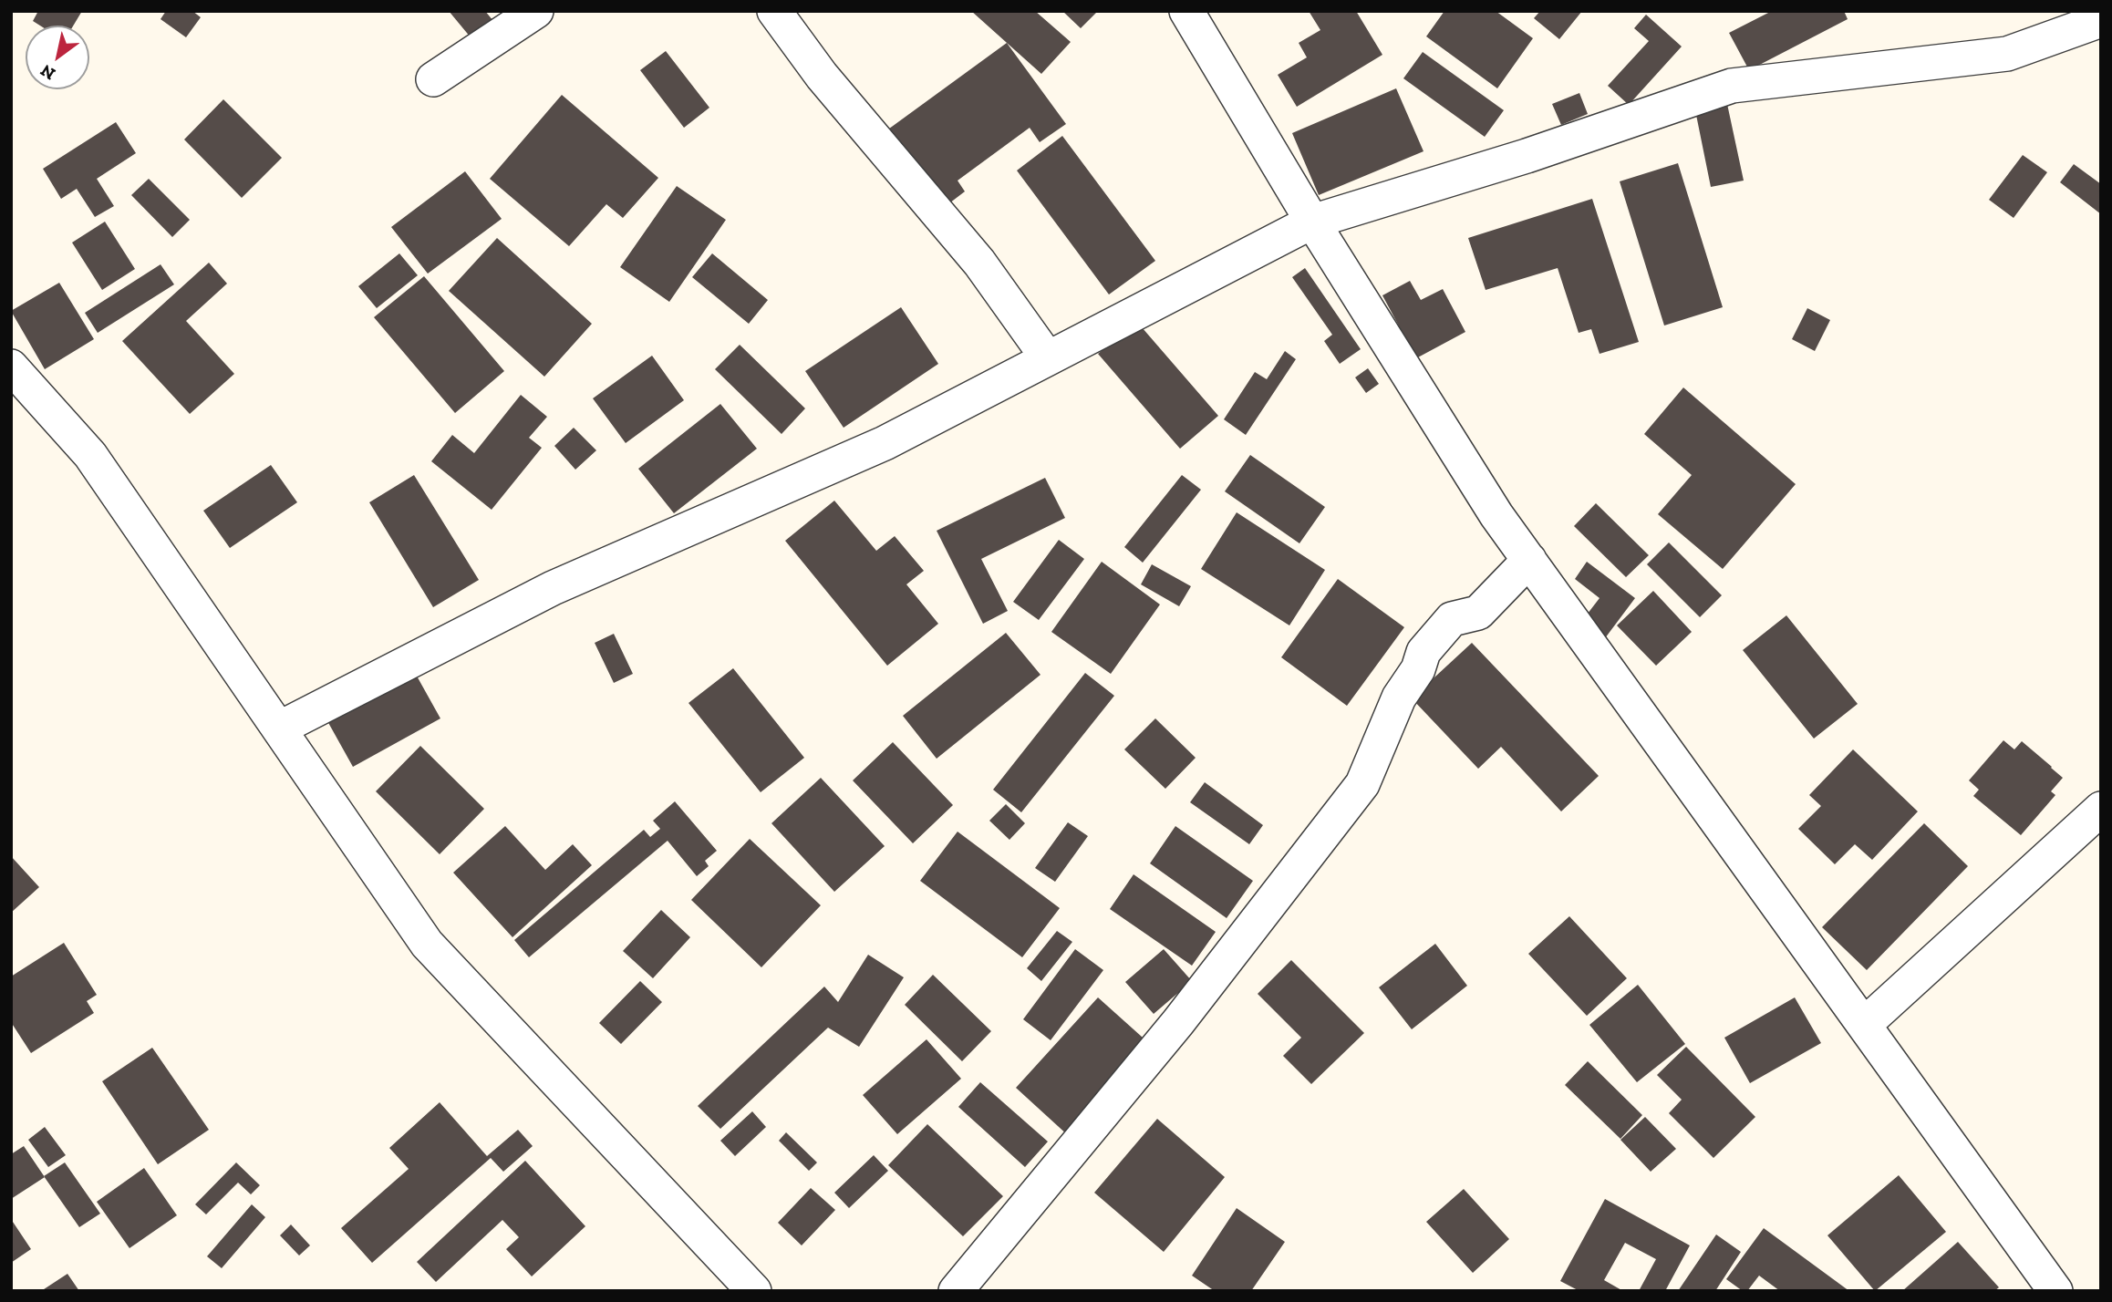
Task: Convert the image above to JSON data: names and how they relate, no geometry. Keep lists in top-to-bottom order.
{
  "north": "bottom left"
}
